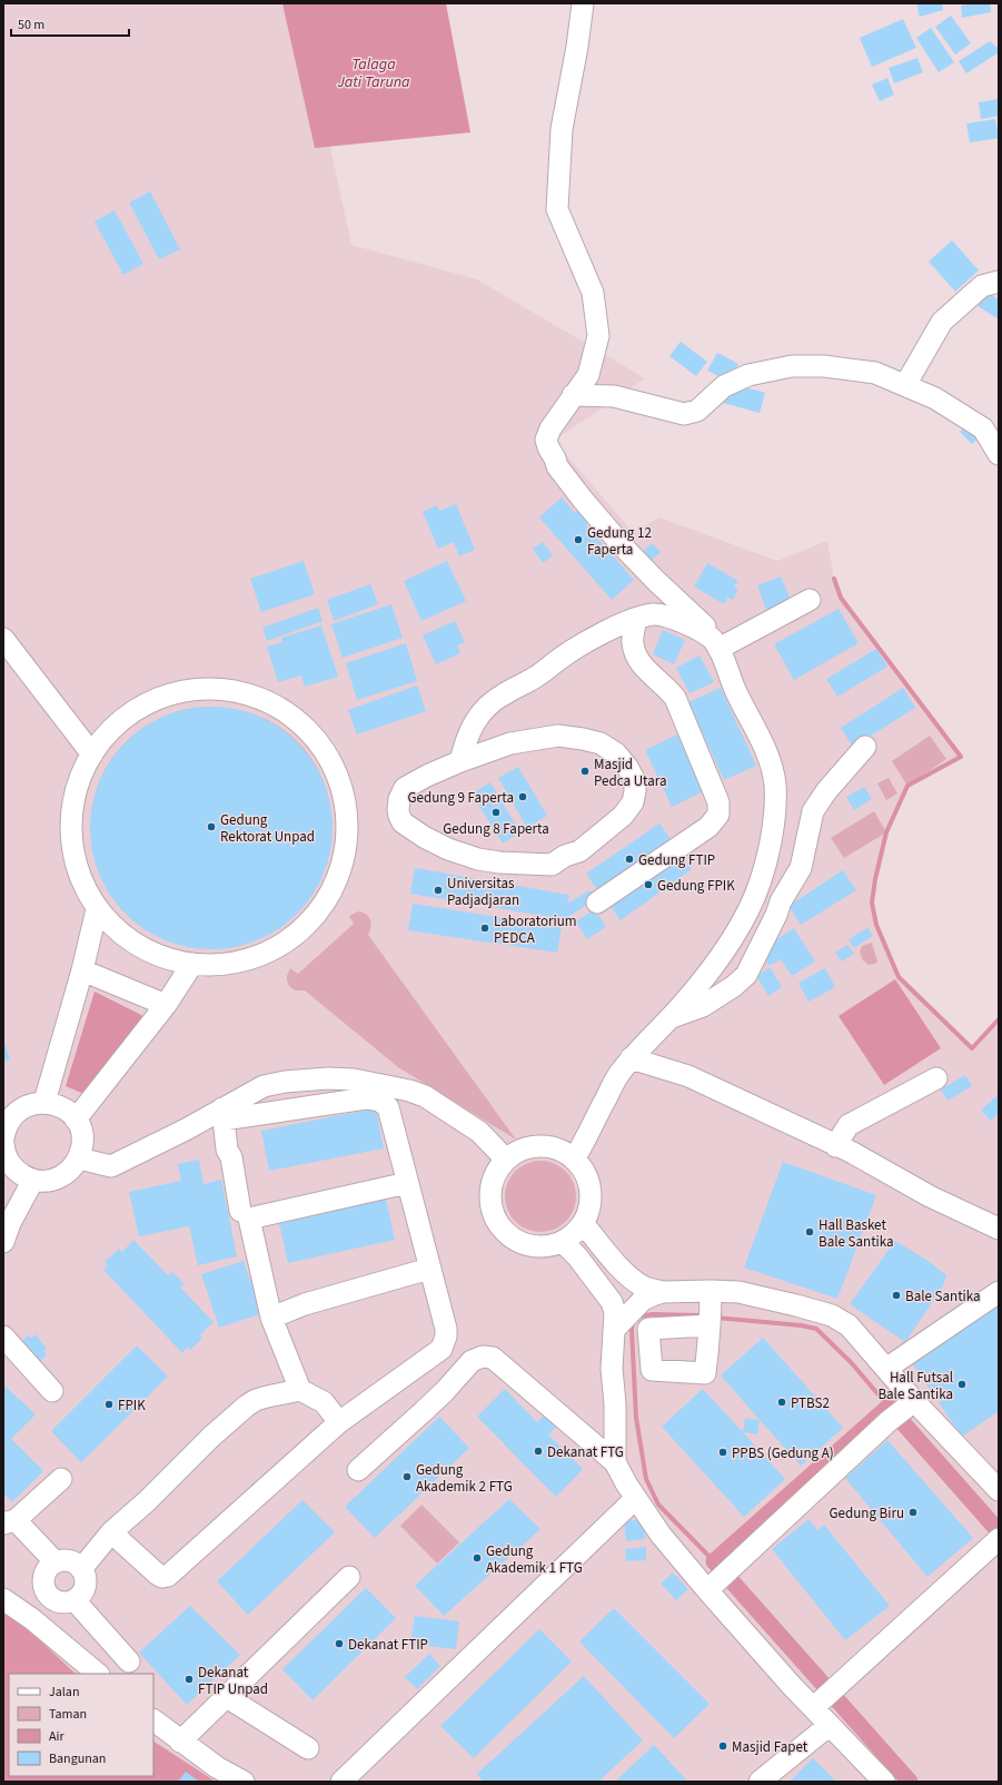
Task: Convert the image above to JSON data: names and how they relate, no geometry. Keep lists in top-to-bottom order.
{
  "water": ["Talaga Jati Taruna"],
  "places": [
    "Gedung 12 Faperta",
    "Masjid Pedca Utara",
    "Gedung 9 Faperta",
    "Gedung 8 Faperta",
    "Gedung Rektorat Unpad",
    "Gedung FTIP",
    "Gedung FPIK",
    "Universitas Padjadjaran",
    "Laboratorium PEDCA",
    "Hall Basket Bale Santika",
    "Bale Santika",
    "Hall Futsal Bale Santika",
    "PTBS2",
    "FPIK",
    "Dekanat FTG",
    "PPBS (Gedung A)",
    "Gedung Akademik 2 FTG",
    "Gedung Biru",
    "Gedung Akademik 1 FTG",
    "Dekanat FTIP",
    "Dekanat FTIP Unpad",
    "Masjid Fapet"
  ],
  "legend": [
    "Jalan",
    "Taman",
    "Air",
    "Bangunan"
  ],
  "scale_bar": "50 m"
}
